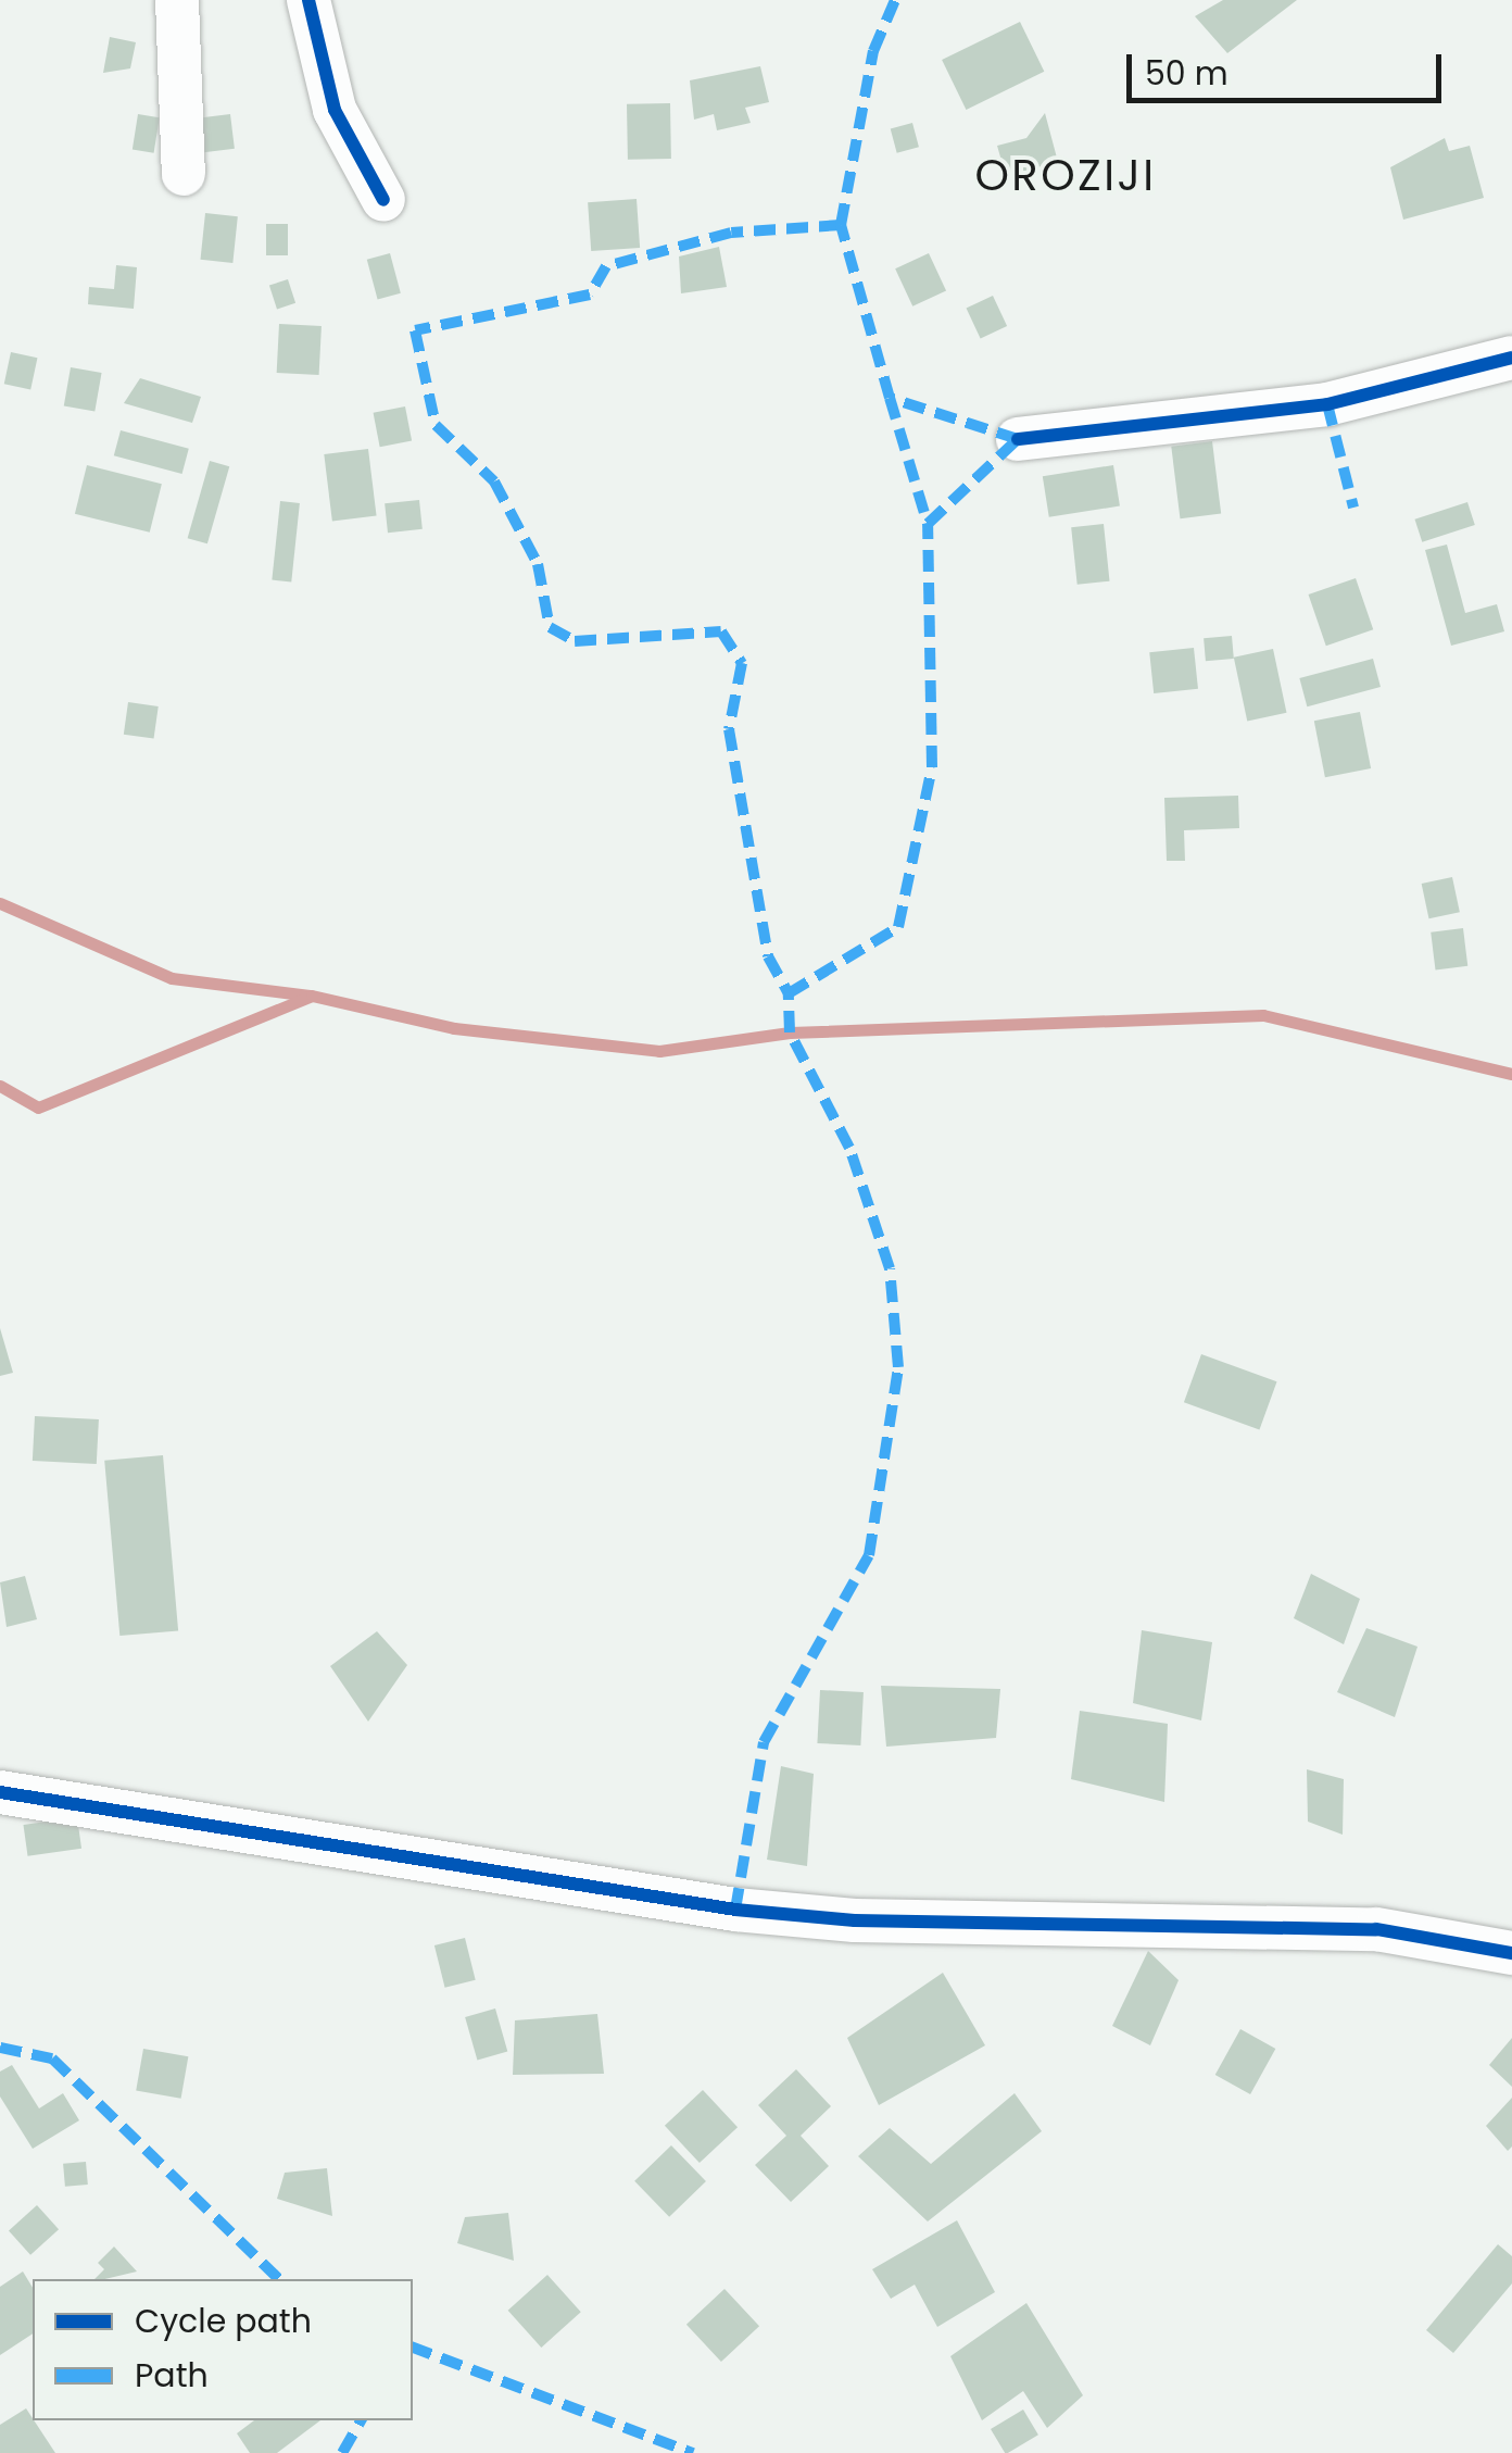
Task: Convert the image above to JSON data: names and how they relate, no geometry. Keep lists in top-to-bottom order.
{
  "districts": ["OROZIJI"],
  "legend": ["Cycle path", "Path"],
  "scale_bar": "50 m"
}
